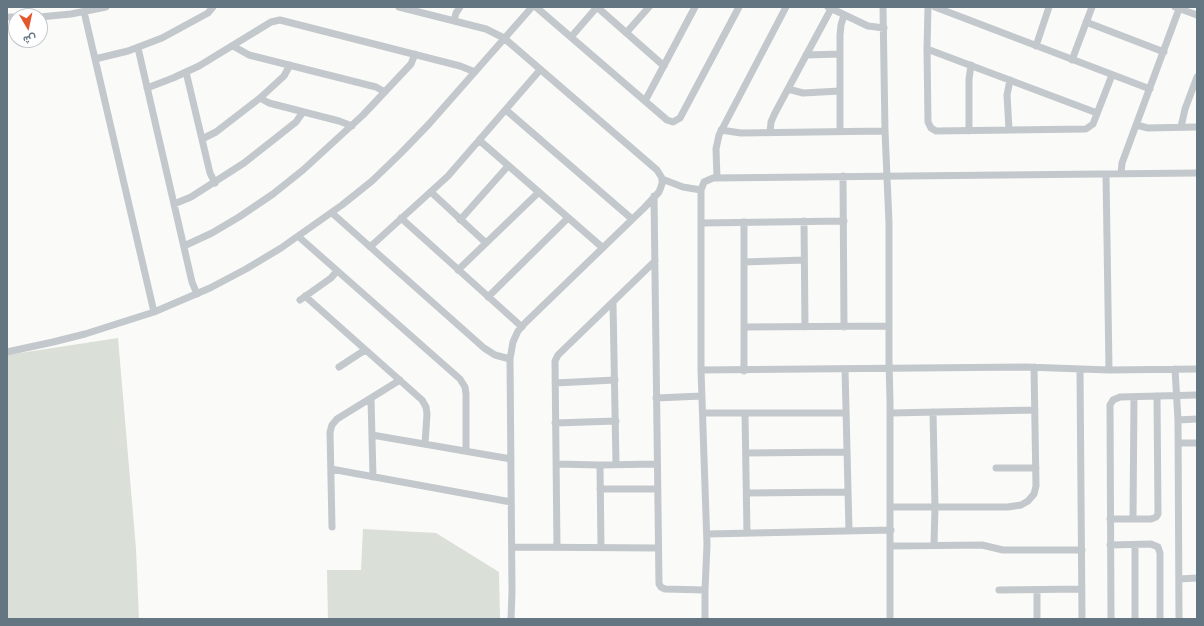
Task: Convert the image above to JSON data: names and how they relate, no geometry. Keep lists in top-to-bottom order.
{
  "north": "bottom"
}
